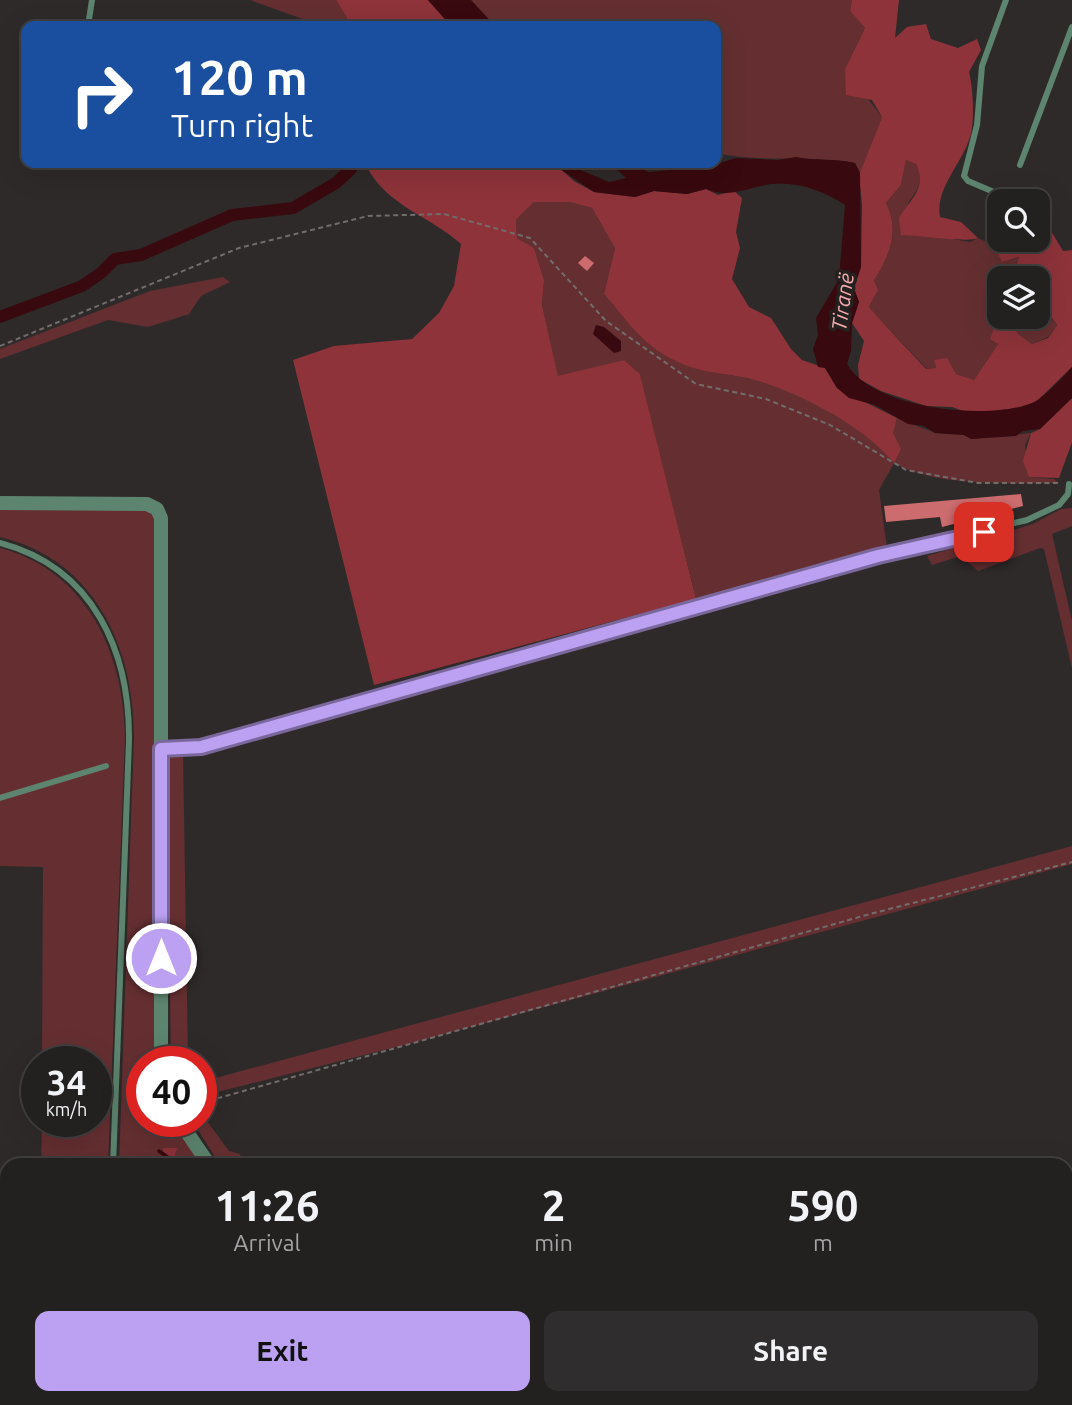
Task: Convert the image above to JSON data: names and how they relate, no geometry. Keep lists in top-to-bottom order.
{
  "water": ["Tiranë"],
  "page": {
    "turn": ["120 m", "Turn right"],
    "speed": "34 km/h",
    "limit": "40",
    "eta": [
      "11:26",
      "Arrival",
      "2",
      "min",
      "590",
      "m"
    ],
    "buttons": ["Exit", "Share"]
  }
}
